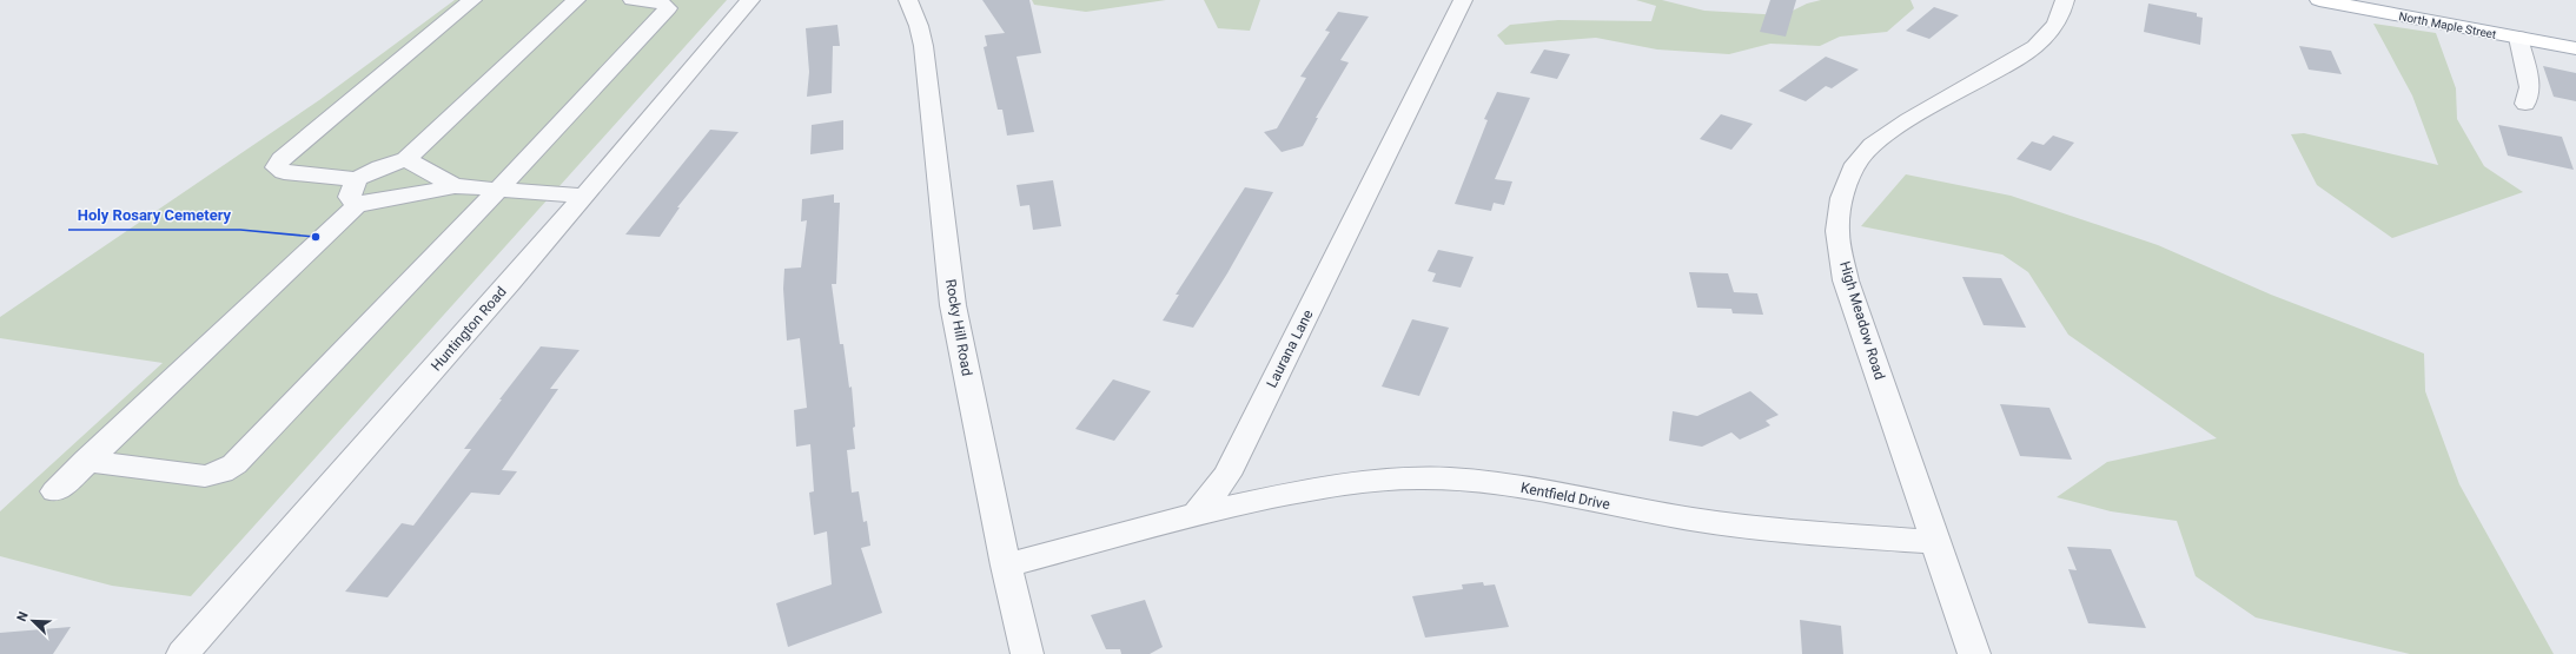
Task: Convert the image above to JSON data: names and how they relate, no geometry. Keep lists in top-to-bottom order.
{
  "streets": {
    "main road": ["North Maple Street"],
    "street": [
      "High Meadow Road",
      "Rocky Hill Road",
      "Huntington Road",
      "Laurana Lane",
      "Kentfield Drive"
    ]
  },
  "crossings": [
    ["High Meadow Road", "Kentfield Drive"],
    ["Laurana Lane", "Kentfield Drive"]
  ],
  "places": ["Holy Rosary Cemetery"],
  "north": "top left"
}
